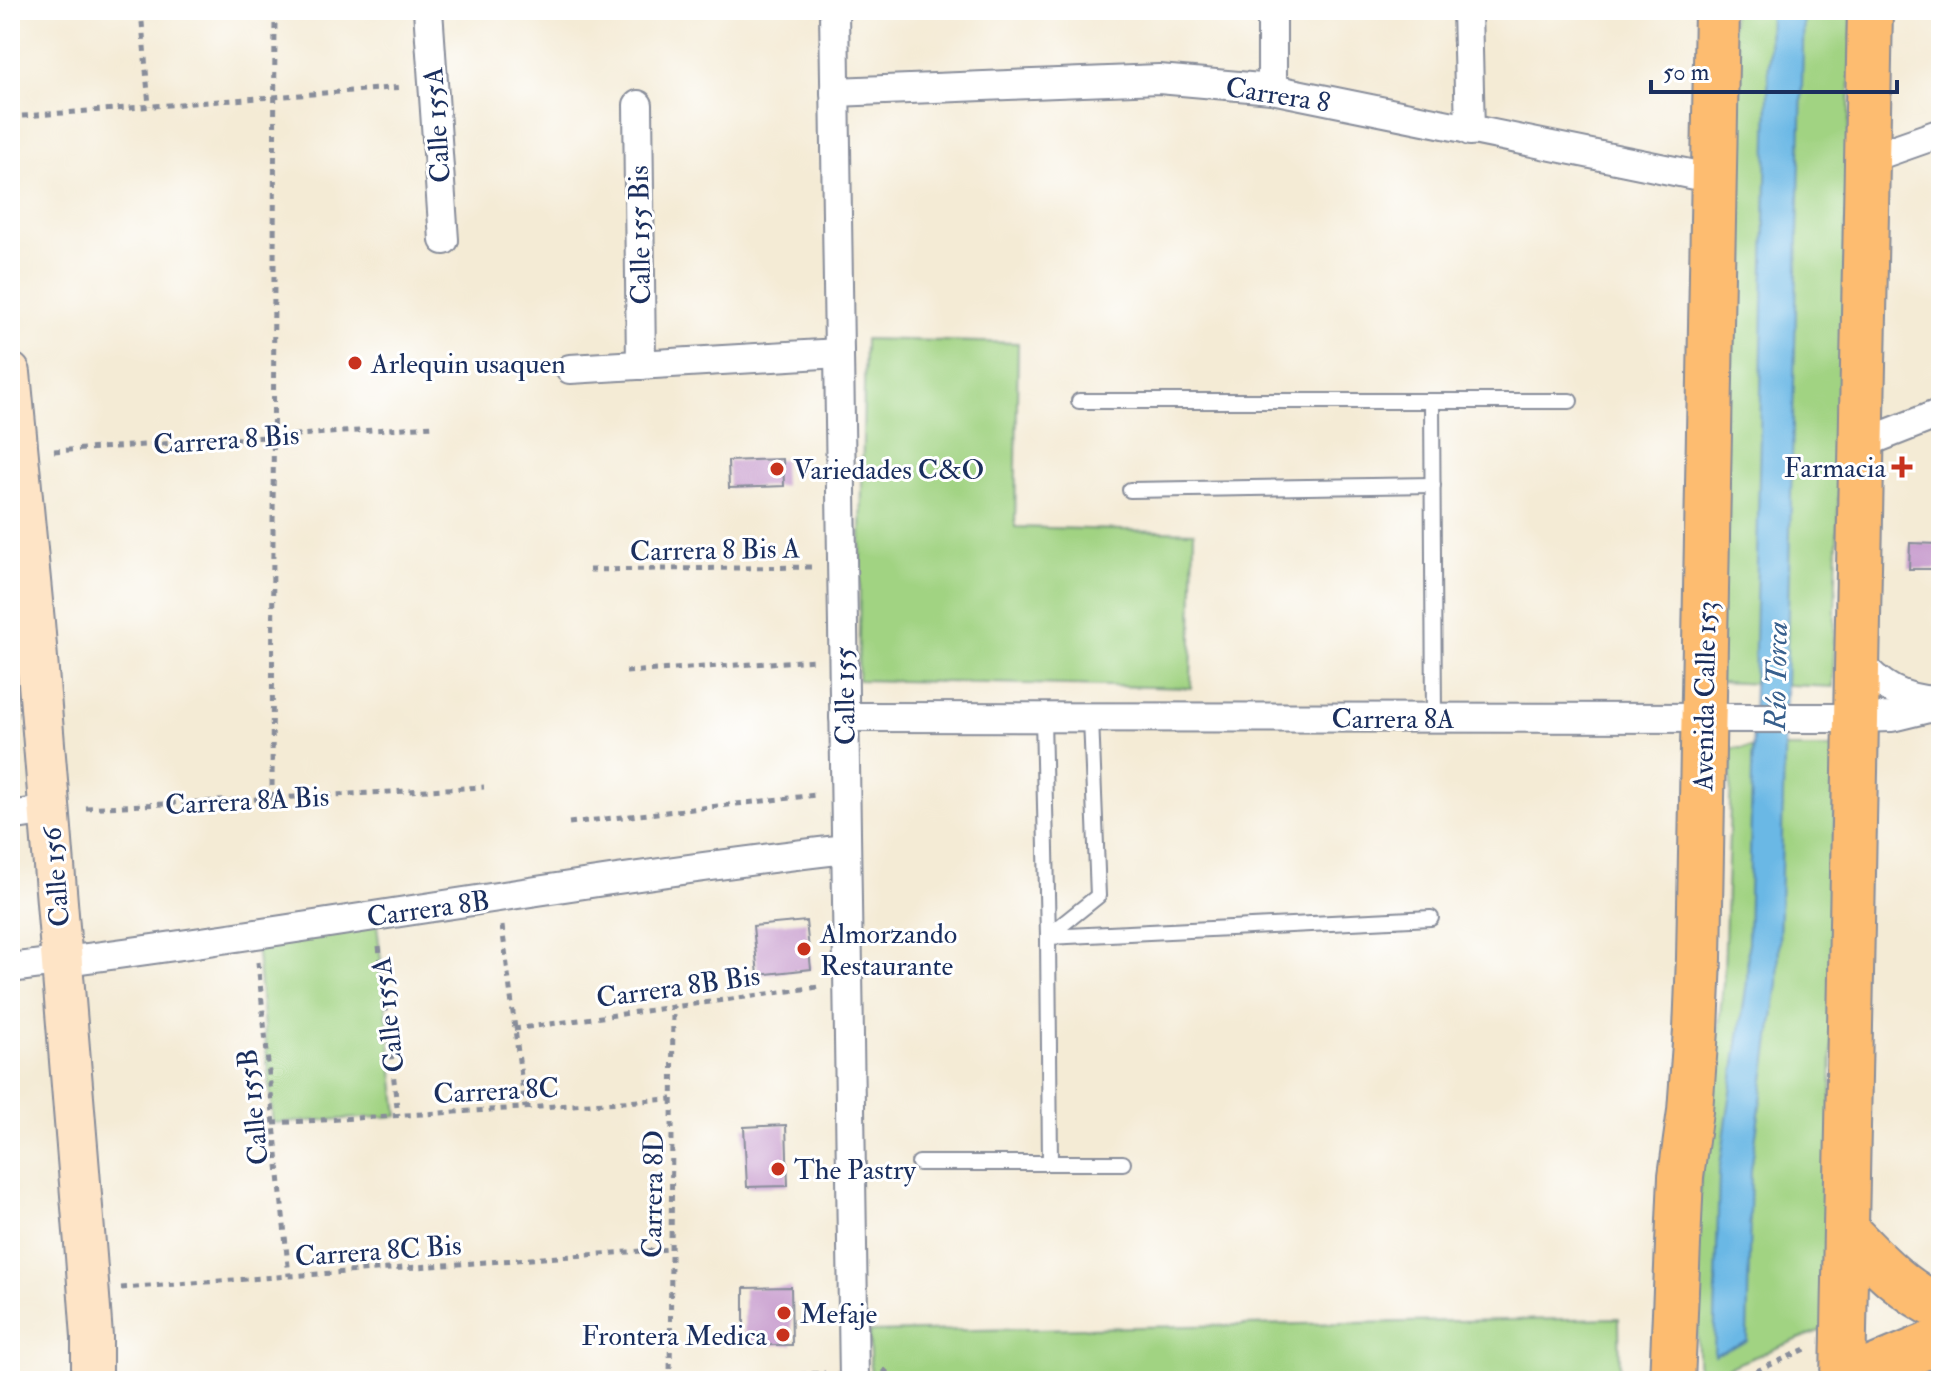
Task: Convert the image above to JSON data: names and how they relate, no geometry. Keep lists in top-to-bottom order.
{
  "streets": {
    "main road": ["Avenida Calle 153"],
    "street": [
      "Carrera 8",
      "Calle 155A",
      "Calle 155 Bis",
      "Calle 155",
      "Carrera 8A",
      "Calle 156",
      "Carrera 8B"
    ],
    "path": [
      "Carrera 8 Bis",
      "Carrera 8 Bis A",
      "Carrera 8A Bis",
      "Carrera 8B Bis",
      "Carrera 8C",
      "Calle 155B",
      "Carrera 8D",
      "Carrera 8C Bis"
    ]
  },
  "crossings": [
    ["Carrera 8", "Calle 155"],
    ["Carrera 8", "Avenida Calle 153"],
    ["Calle 155A", "Carrera 8B"],
    ["Calle 155A", "Carrera 8C"],
    ["Carrera 8 Bis", "Calle 156"],
    ["Carrera 8 Bis A", "Calle 155"],
    ["Calle 155", "Carrera 8A"],
    ["Calle 155", "Carrera 8B"],
    ["Calle 155", "Carrera 8B Bis"],
    ["Avenida Calle 153", "Carrera 8A"],
    ["Carrera 8A Bis", "Calle 156"],
    ["Calle 156", "Carrera 8B"],
    ["Calle 156", "Carrera 8C Bis"],
    ["Carrera 8B", "Calle 155B"],
    ["Carrera 8B Bis", "Carrera 8D"],
    ["Carrera 8C", "Calle 155B"],
    ["Carrera 8C", "Carrera 8D"],
    ["Calle 155B", "Carrera 8C Bis"],
    ["Carrera 8D", "Carrera 8C Bis"]
  ],
  "water": ["Río Torca"],
  "places": {
    "other": [
      "Arlequin usaquen",
      "Variedades C&O",
      "Almorzando Restaurante",
      "The Pastry",
      "Mefaje",
      "Frontera Medica"
    ],
    "health": ["Farmacia"]
  },
  "scale_bar": "50 m"
}
